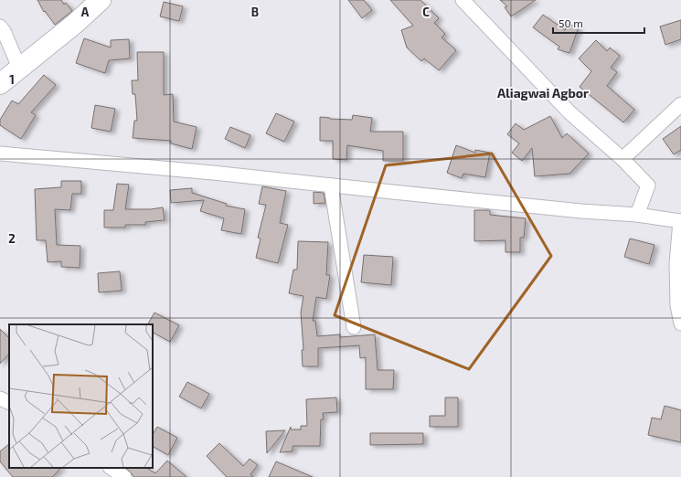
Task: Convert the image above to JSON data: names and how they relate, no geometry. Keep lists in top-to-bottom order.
{
  "districts": ["Aliagwai Agbor"],
  "scale_bar": "50 m",
  "grid": {
    "columns": ["A", "B", "C"],
    "rows": ["1", "2"]
  }
}
